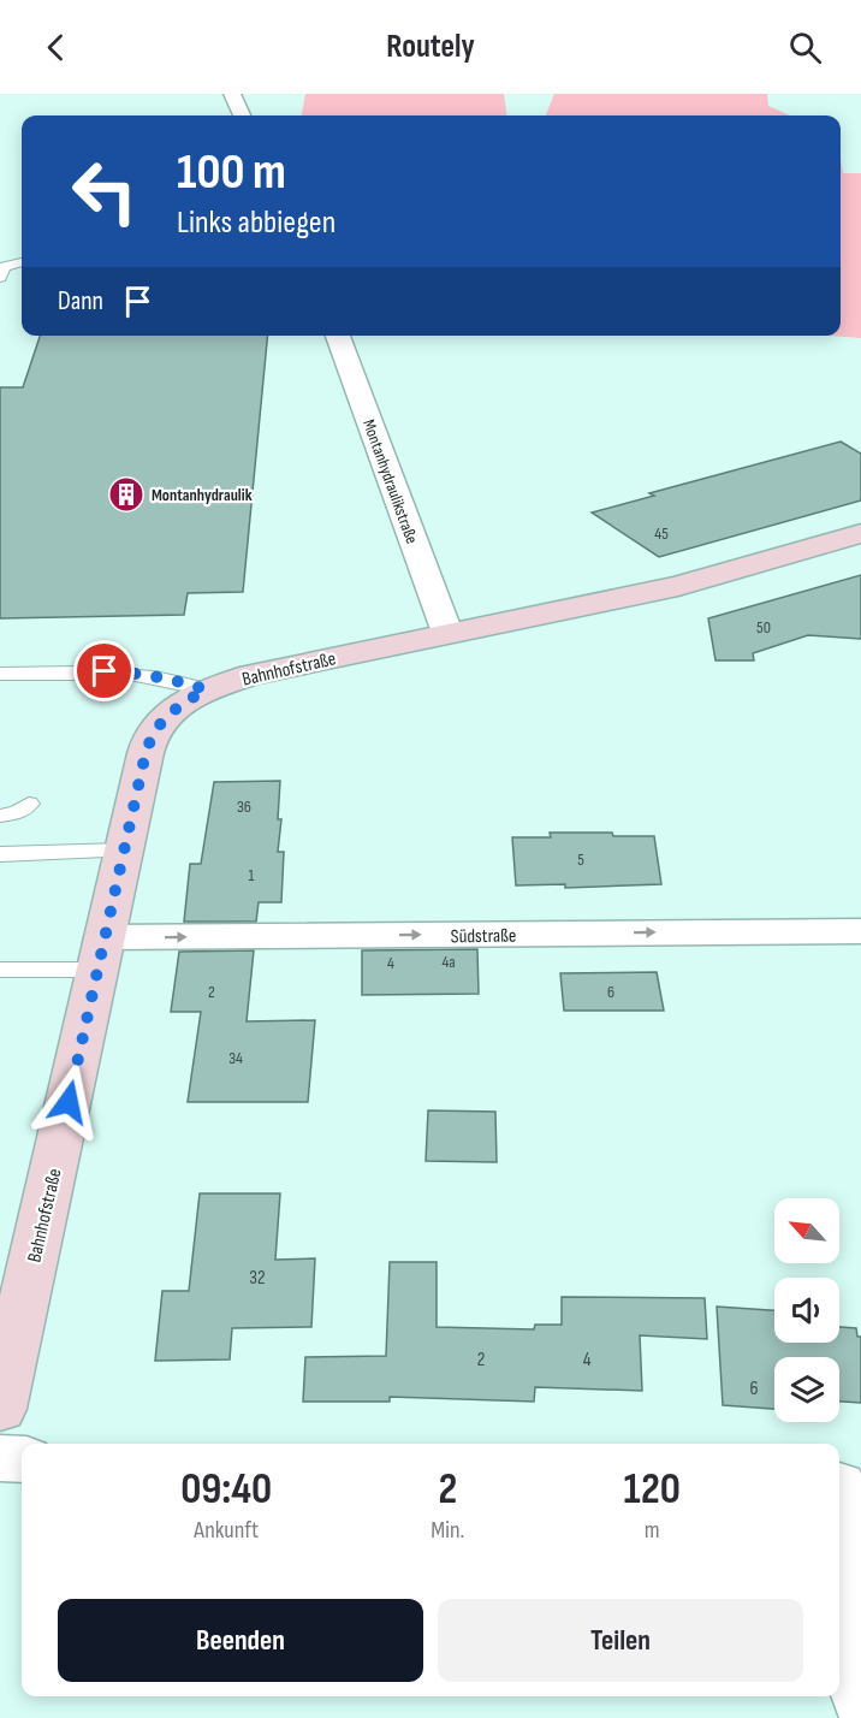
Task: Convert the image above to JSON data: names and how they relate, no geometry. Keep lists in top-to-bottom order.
{
  "streets": {
    "main road": ["Bahnhofstraße"],
    "street": ["Montanhydraulikstraße", "Südstraße"]
  },
  "crossings": [
    ["Montanhydraulikstraße", "Bahnhofstraße"],
    ["Bahnhofstraße", "Südstraße"]
  ],
  "one_way": ["Südstraße"],
  "places": {
    "building": ["Montanhydraulik"]
  },
  "house_numbers": [
    "45",
    "50",
    "36",
    "5",
    "1",
    "4a",
    "4",
    "2",
    "6",
    "34",
    "32",
    "2",
    "4",
    "6"
  ],
  "north": "top left",
  "page": {
    "header": "Routely",
    "turn": ["100 m", "Links abbiegen"],
    "then": "Dann",
    "eta": [
      "09:40",
      "Ankunft",
      "2",
      "Min.",
      "120",
      "m"
    ],
    "buttons": ["Beenden", "Teilen"]
  }
}
